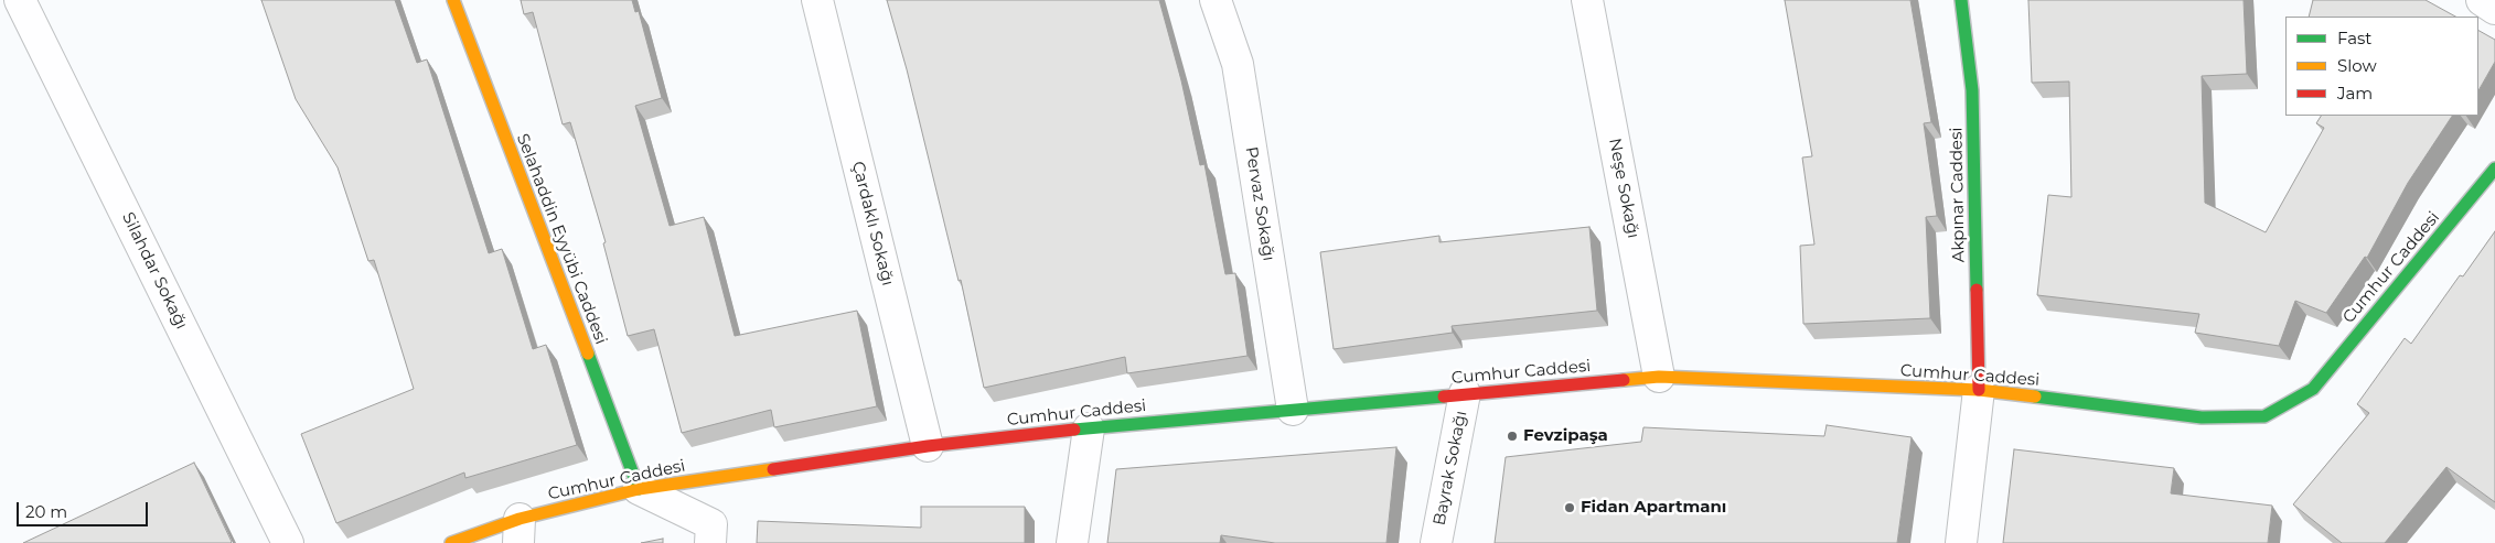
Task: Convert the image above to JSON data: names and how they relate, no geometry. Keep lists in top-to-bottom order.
{
  "streets": {
    "street": [
      "Neşe Sokağı",
      "Akpınar Caddesi",
      "Pervaz Sokağı",
      "Çardaklı Sokağı",
      "Selahaddin Eyyübi Caddesi",
      "Cumhur Caddesi",
      "Silahdar Sokağı",
      "Bayrak Sokağı"
    ]
  },
  "crossings": [
    ["Neşe Sokağı", "Cumhur Caddesi"],
    ["Akpınar Caddesi", "Cumhur Caddesi"],
    ["Pervaz Sokağı", "Cumhur Caddesi"],
    ["Çardaklı Sokağı", "Cumhur Caddesi"],
    ["Selahaddin Eyyübi Caddesi", "Cumhur Caddesi"],
    ["Cumhur Caddesi", "Bayrak Sokağı"]
  ],
  "places": ["Fevzipaşa", "Fidan Apartmanı"],
  "legend": ["Fast", "Slow", "Jam"],
  "scale_bar": "20 m"
}
